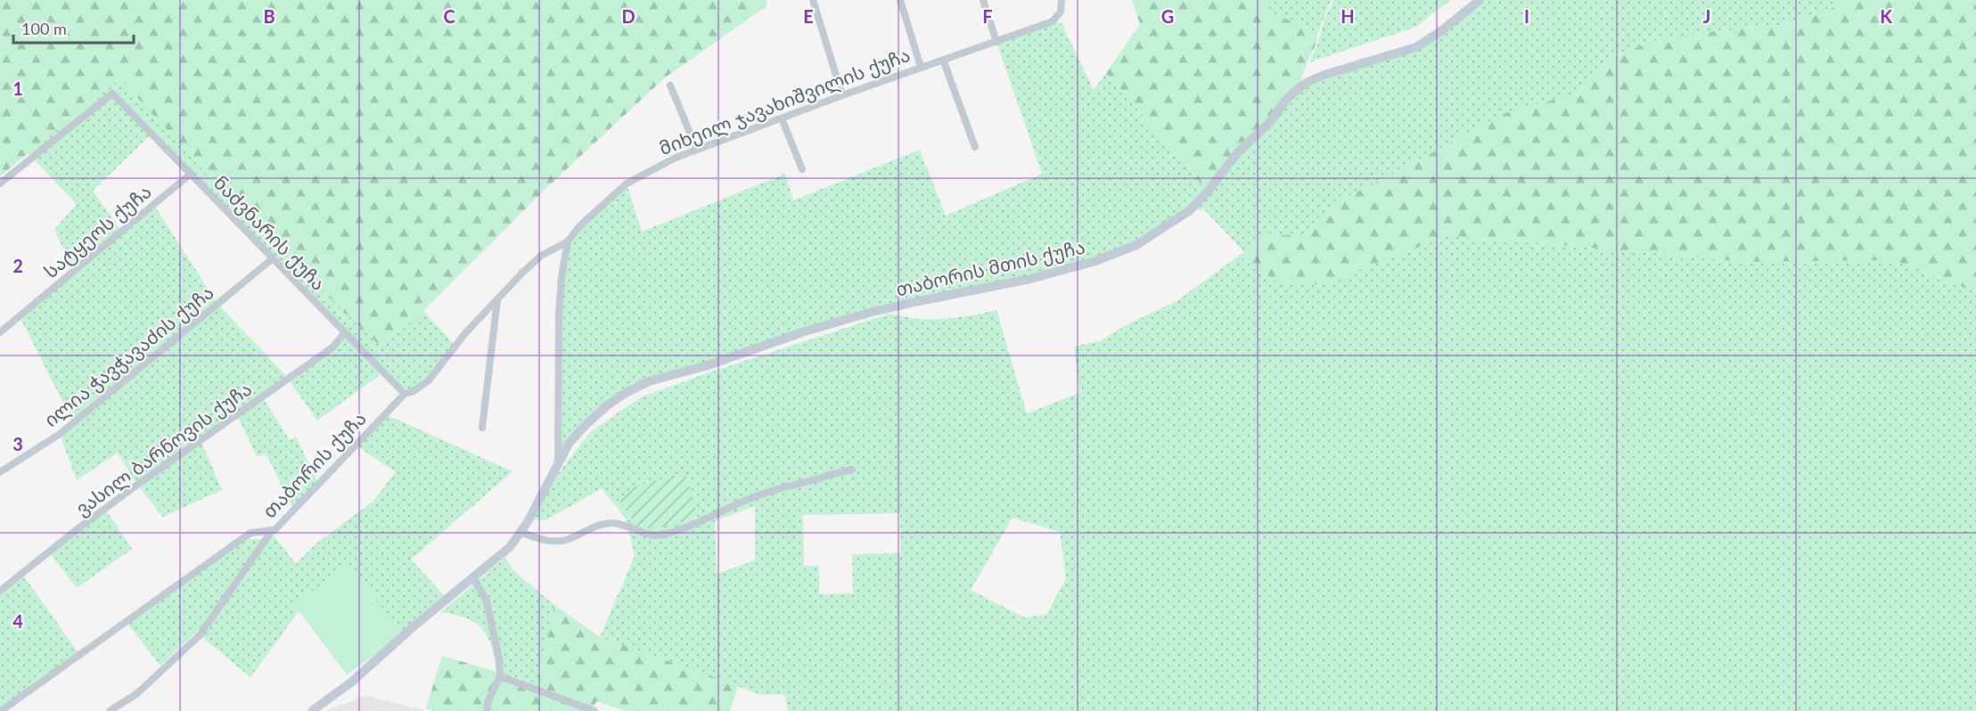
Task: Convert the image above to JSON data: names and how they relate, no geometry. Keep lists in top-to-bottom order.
{
  "streets": {
    "main road": ["თაბორის მთის ქუჩა"],
    "street": [
      "მიხეილ ჯავახიშვილის ქუჩა",
      "სატყეოს ქუჩა",
      "ნაძვნარის ქუჩა",
      "ილია ჭავჭავაძის ქუჩა",
      "ვასილ ბარნოვის ქუჩა",
      "თაბორის ქუჩა"
    ]
  },
  "crossings": [
    ["მიხეილ ჯავახიშვილის ქუჩა", "თაბორის ქუჩა"],
    ["სატყეოს ქუჩა", "ნაძვნარის ქუჩა"],
    ["ნაძვნარის ქუჩა", "ილია ჭავჭავაძის ქუჩა"],
    ["ნაძვნარის ქუჩა", "ვასილ ბარნოვის ქუჩა"],
    ["ნაძვნარის ქუჩა", "თაბორის ქუჩა"]
  ],
  "scale_bar": "100 m",
  "grid": {
    "columns": [
      "B",
      "C",
      "D",
      "E",
      "F",
      "G",
      "H",
      "I",
      "J",
      "K"
    ],
    "rows": [
      "1",
      "2",
      "3",
      "4"
    ]
  }
}
